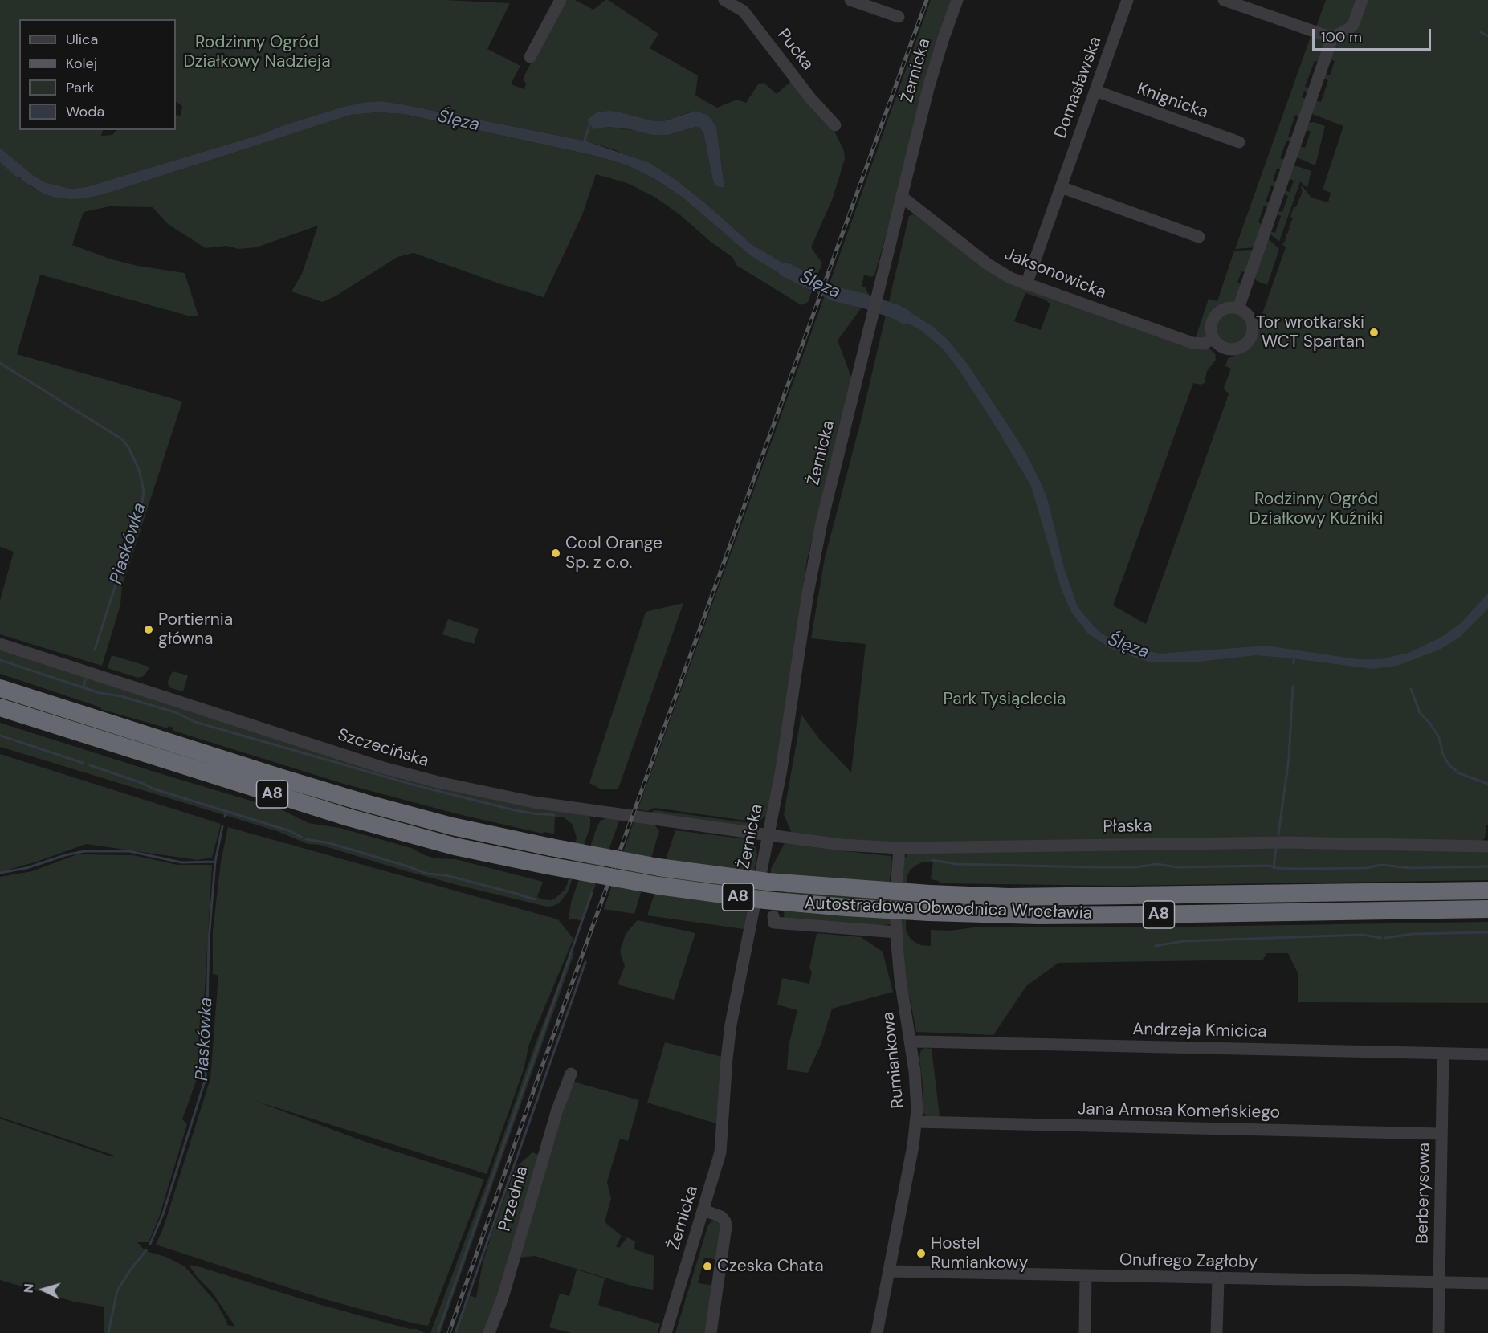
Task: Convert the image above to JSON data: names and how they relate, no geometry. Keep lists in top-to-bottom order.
{
  "streets": {
    "highway": ["A8", "Autostradowa Obwodnica Wrocławia"],
    "street": [
      "Pucka",
      "Żernicka",
      "Domasławska",
      "Knignicka",
      "Jaksonowicka",
      "Szczecińska",
      "Płaska",
      "Andrzeja Kmicica",
      "Rumiankowa",
      "Jana Amosa Komeńskiego",
      "Berberysowa",
      "Przednia",
      "Onufrego Zagłoby"
    ]
  },
  "crossings": [
    ["Żernicka", "Jaksonowicka"],
    ["Żernicka", "Szczecińska"],
    ["Żernicka", "Płaska"],
    ["Domasławska", "Knignicka"],
    ["Domasławska", "Jaksonowicka"],
    ["Szczecińska", "Płaska"],
    ["Płaska", "Rumiankowa"],
    ["Andrzeja Kmicica", "Rumiankowa"],
    ["Andrzeja Kmicica", "Berberysowa"],
    ["Rumiankowa", "Jana Amosa Komeńskiego"],
    ["Rumiankowa", "Onufrego Zagłoby"],
    ["Jana Amosa Komeńskiego", "Berberysowa"],
    ["Berberysowa", "Onufrego Zagłoby"]
  ],
  "water": ["Ślęza", "Piaskówka"],
  "parks": ["Rodzinny Ogród Działkowy Nadzieja", "Rodzinny Ogród Działkowy Kuźniki", "Park Tysiąclecia"],
  "places": [
    "Tor wrotkarski WCT Spartan",
    "Cool Orange Sp. z o.o.",
    "Portiernia główna",
    "Hostel Rumiankowy",
    "Czeska Chata"
  ],
  "legend": [
    "Ulica",
    "Kolej",
    "Park",
    "Woda"
  ],
  "scale_bar": "100 m",
  "north": "left"
}
